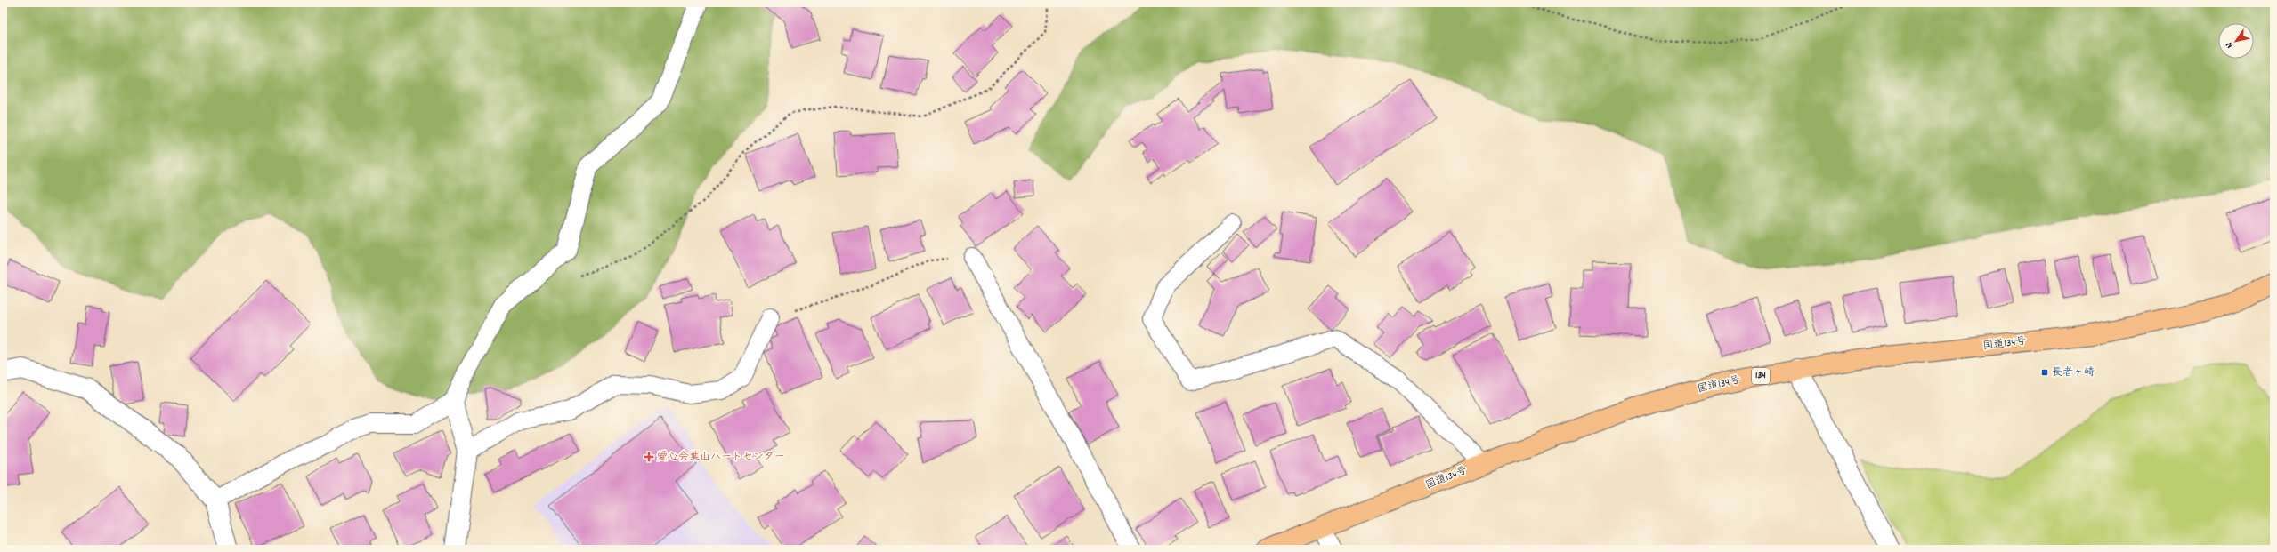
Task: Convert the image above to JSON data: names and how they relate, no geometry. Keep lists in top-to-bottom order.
{
  "streets": {
    "highway": ["国道134号", "134"]
  },
  "places": {
    "transit": ["長者ヶ崎"],
    "health": ["愛心会葉山ハートセンター"]
  },
  "north": "bottom left"
}
